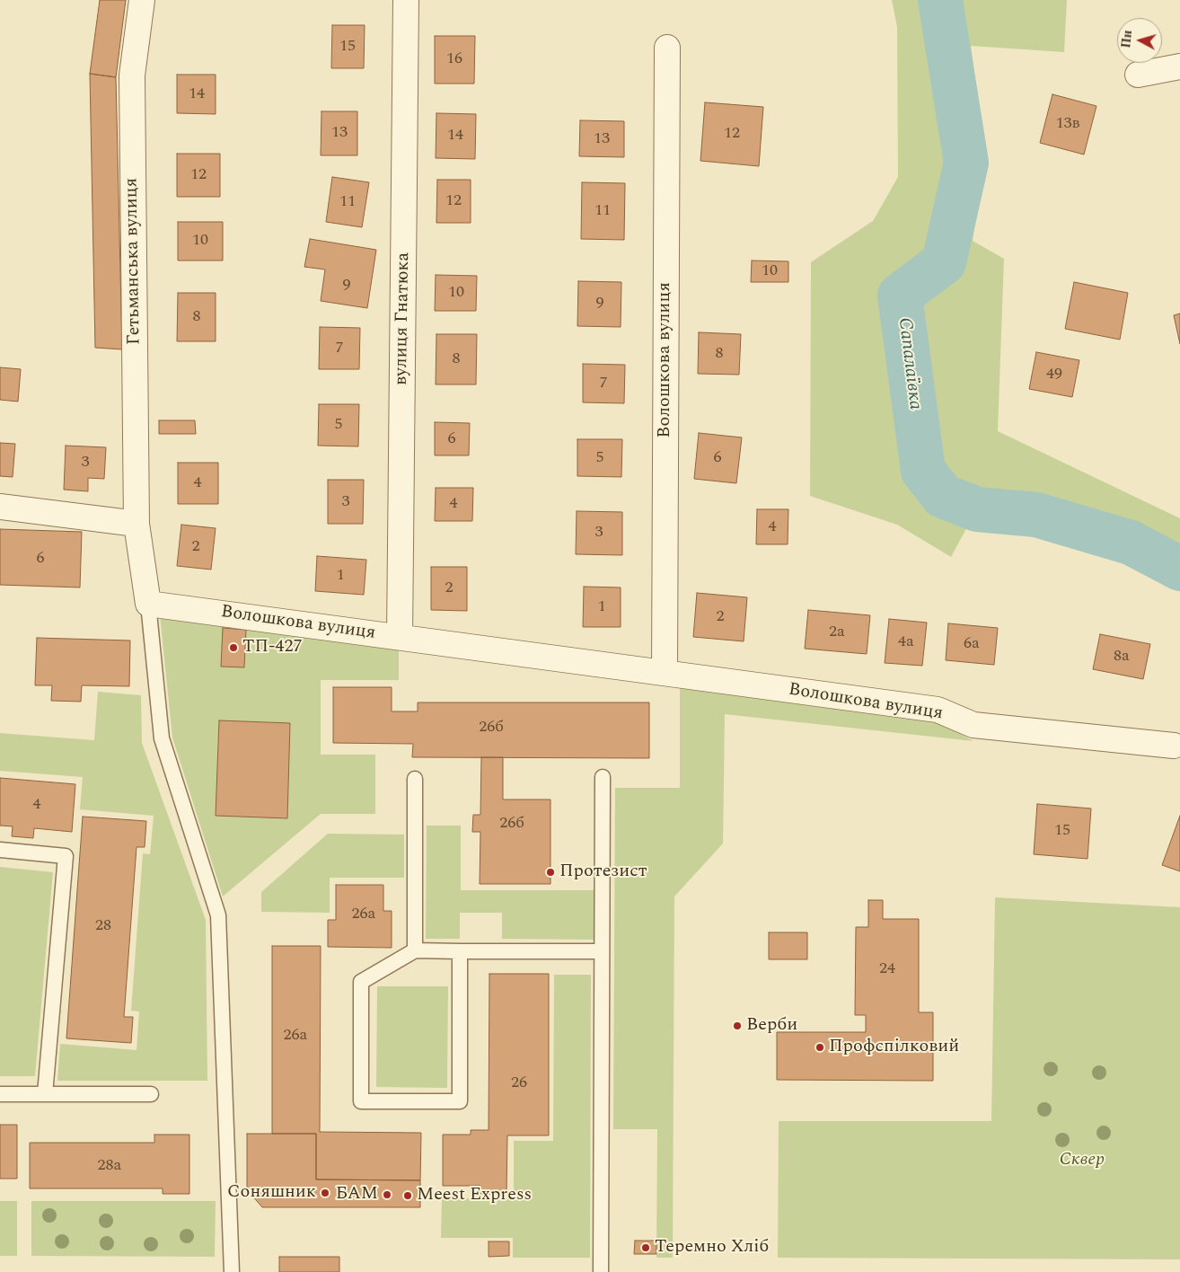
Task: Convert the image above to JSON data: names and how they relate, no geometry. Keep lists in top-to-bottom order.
{
  "streets": {
    "street": ["Гетьманська вулиця", "вулиця Гнатюка", "Волошкова вулиця"]
  },
  "crossings": [
    ["вулиця Гнатюка", "Волошкова вулиця"]
  ],
  "water": ["Сапалаївка"],
  "parks": ["Сквер"],
  "places": [
    "ТП-427",
    "Протезист",
    "Верби",
    "Профспілковий",
    "Соняшник",
    "БАМ",
    "Meest Express",
    "Теремно Хліб"
  ],
  "house_numbers": [
    "15",
    "16",
    "14",
    "13в",
    "13",
    "12",
    "14",
    "13",
    "12",
    "12",
    "11",
    "11",
    "10",
    "10",
    "9",
    "10",
    "9",
    "8",
    "7",
    "8",
    "8",
    "49",
    "7",
    "5",
    "6",
    "5",
    "6",
    "3",
    "4",
    "3",
    "4",
    "4",
    "3",
    "2",
    "6",
    "1",
    "2",
    "1",
    "2",
    "2а",
    "4а",
    "6а",
    "8а",
    "26б",
    "4",
    "26б",
    "15",
    "26а",
    "28",
    "24",
    "26а",
    "26",
    "28а"
  ],
  "north": "left"
}
